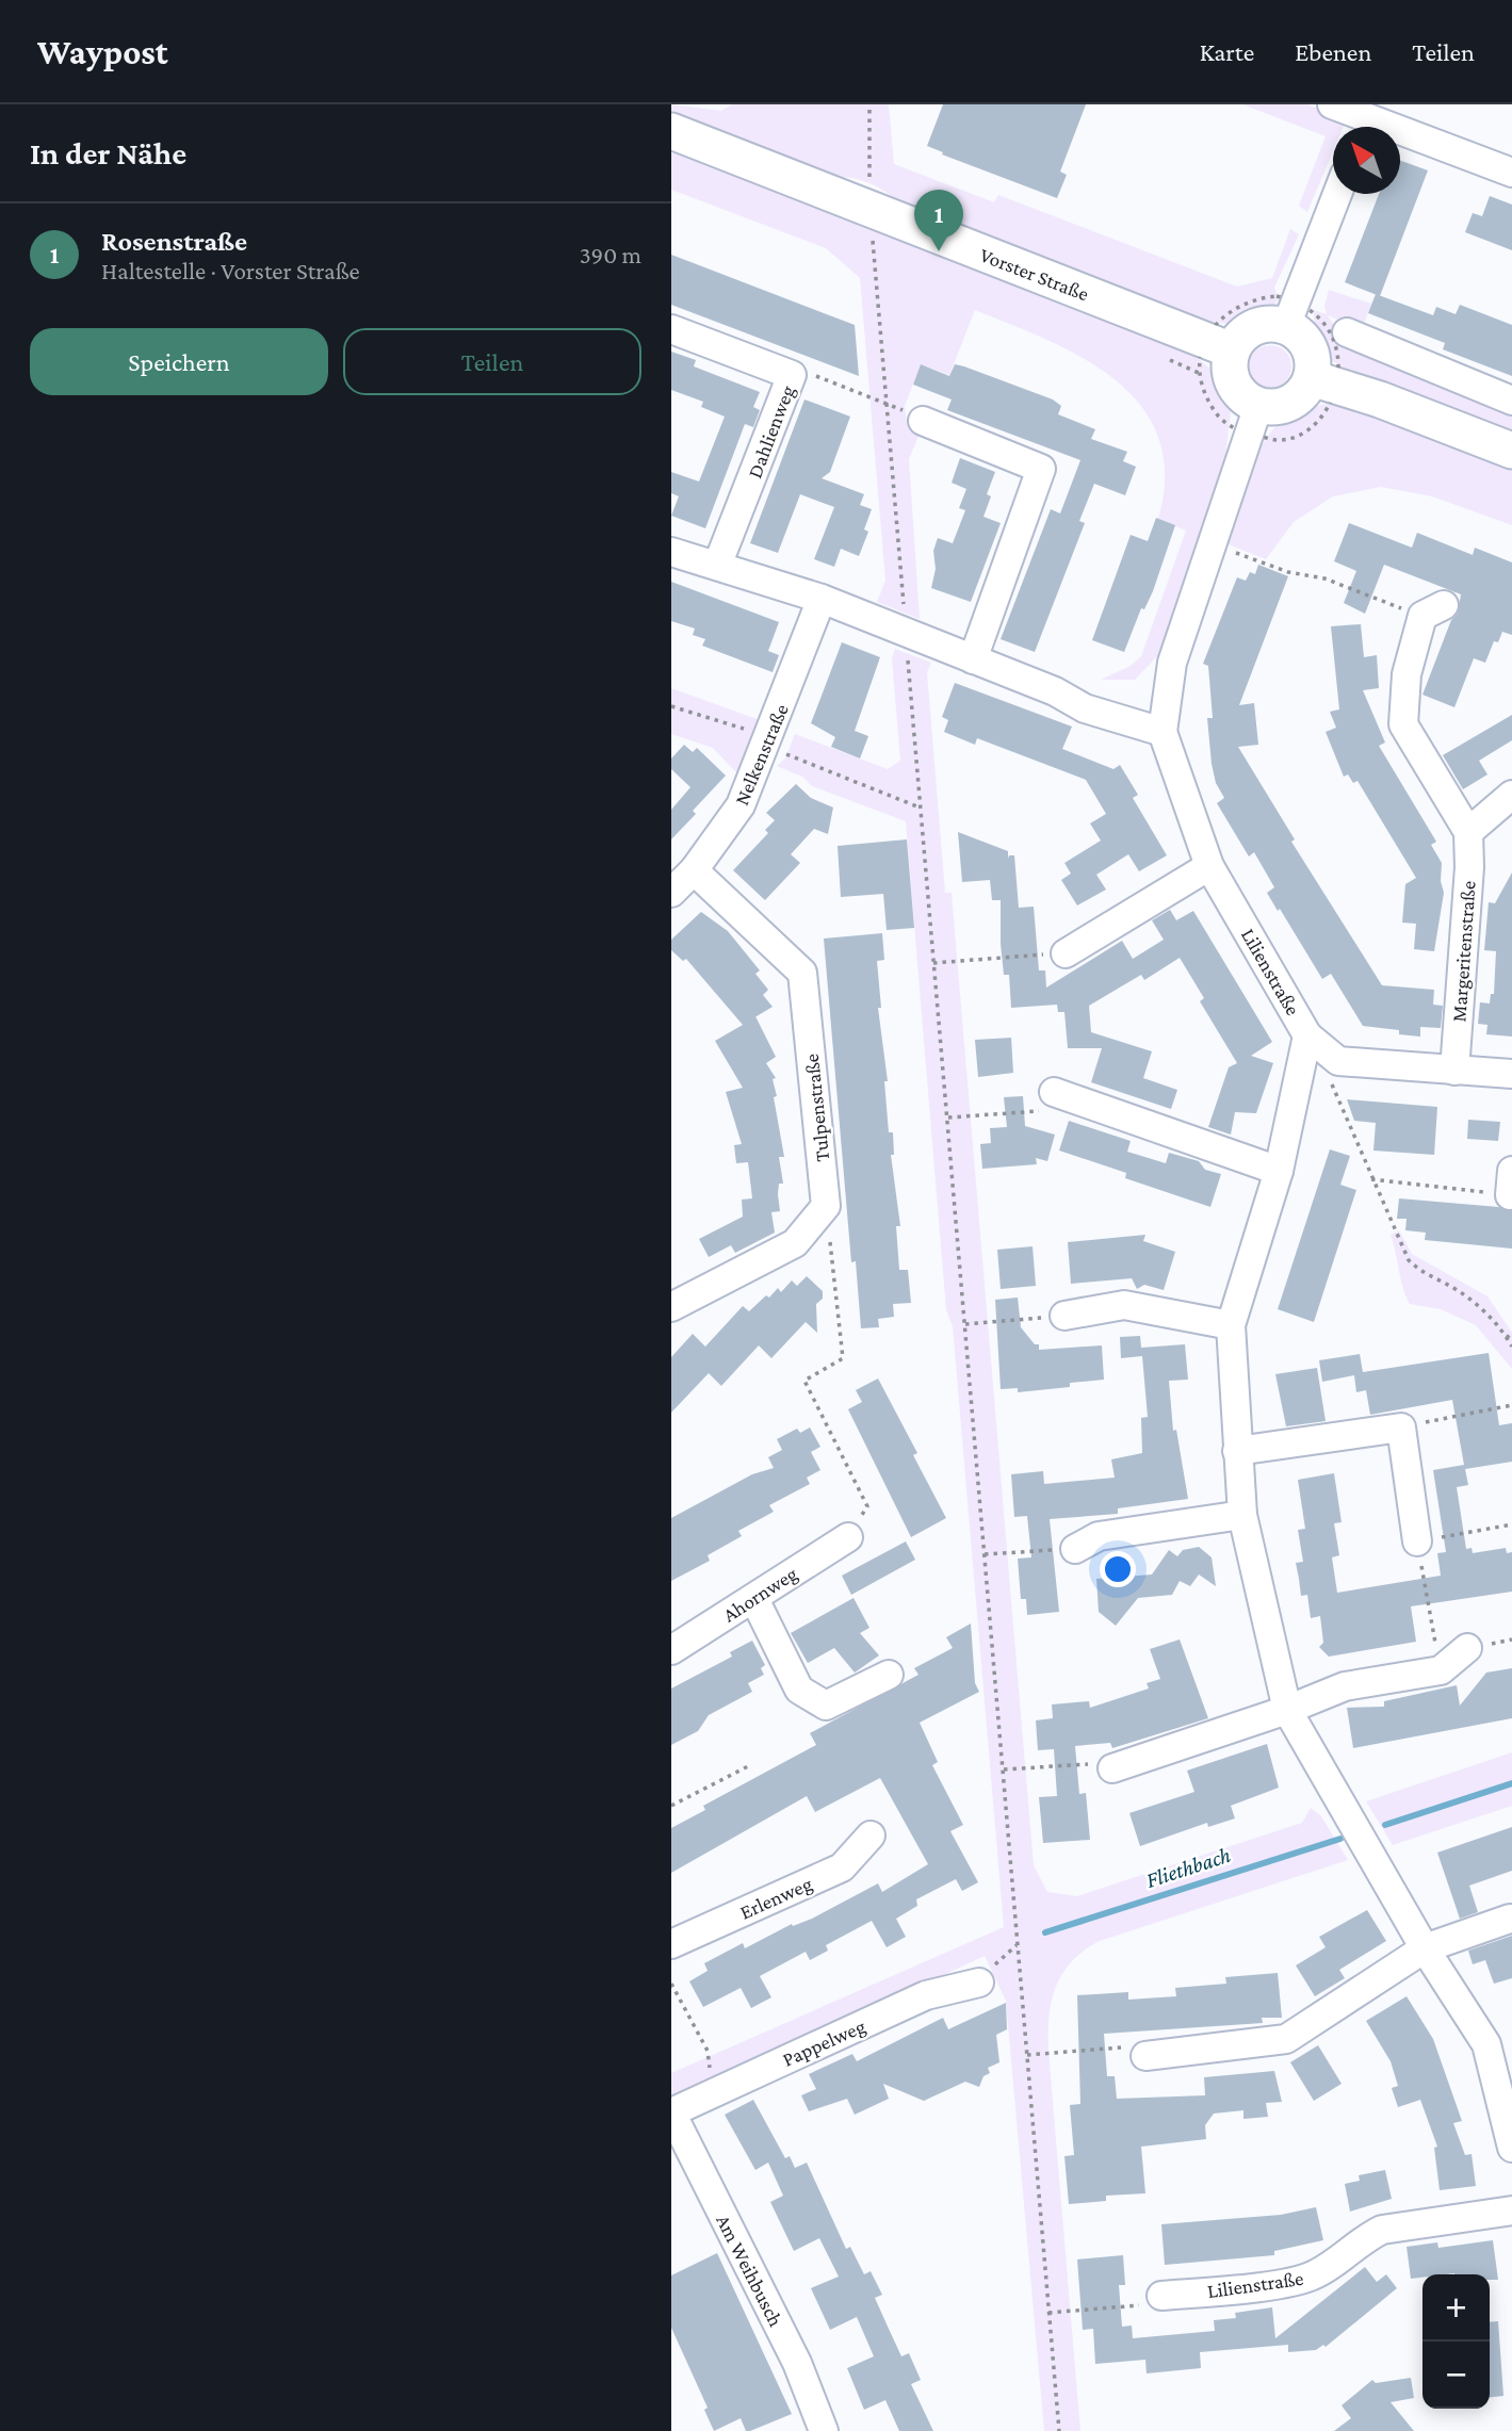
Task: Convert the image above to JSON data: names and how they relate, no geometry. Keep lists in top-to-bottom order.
{
  "streets": {
    "main road": ["Vorster Straße"],
    "street": [
      "Dahlienweg",
      "Nelkenstraße",
      "Margeritenstraße",
      "Lilienstraße",
      "Tulpenstraße",
      "Ahornweg",
      "Erlenweg",
      "Pappelweg",
      "Am Weihbusch"
    ]
  },
  "crossings": [
    ["Nelkenstraße", "Tulpenstraße"],
    ["Pappelweg", "Am Weihbusch"]
  ],
  "water": ["Fliethbach"],
  "north": "top left",
  "page": {
    "header": "Waypost",
    "nav": ["Karte", "Ebenen", "Teilen"],
    "heading": "In der Nähe",
    "pins": "1",
    "list": [
      {
        "mark": "1",
        "name": "Rosenstraße",
        "note": "Haltestelle · Vorster Straße",
        "value": "390 m"
      }
    ],
    "buttons": ["Speichern", "Teilen"],
    "map_buttons": ["+", "−"]
  }
}
